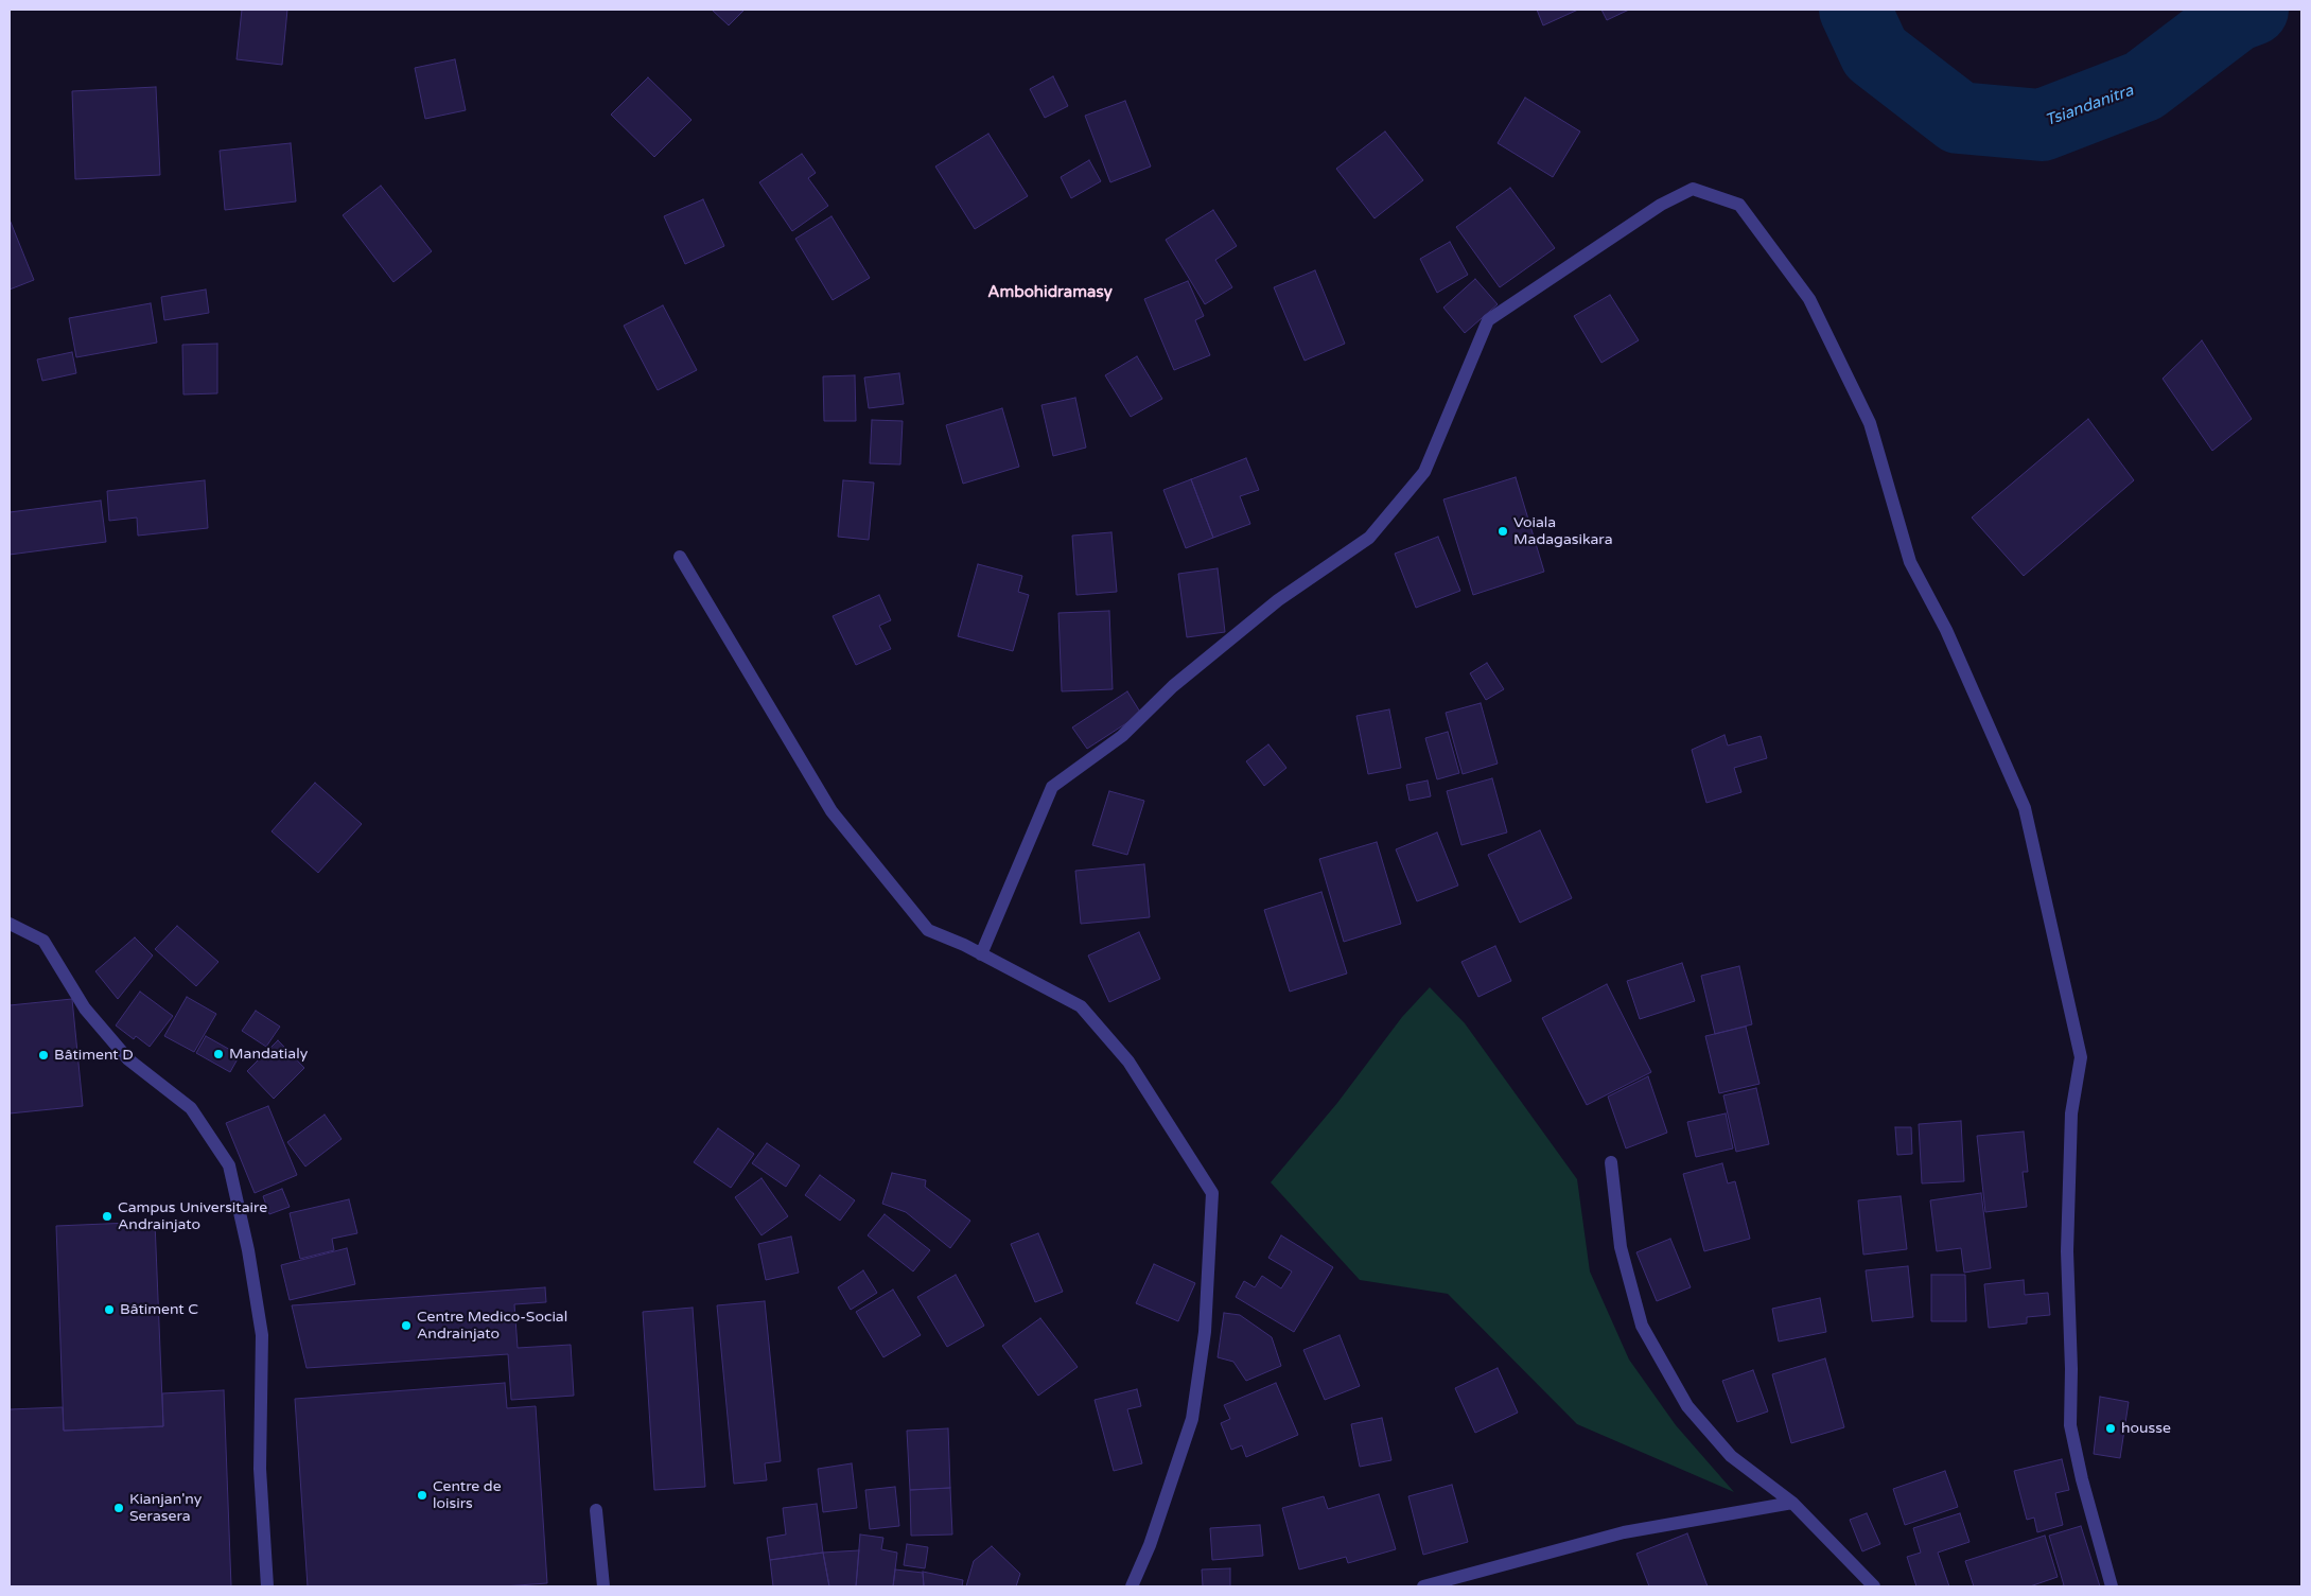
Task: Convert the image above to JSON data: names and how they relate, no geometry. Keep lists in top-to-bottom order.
{
  "districts": ["Ambohidramasy"],
  "water": ["Tsiandanitra"],
  "places": [
    "Voiala Madagasikara",
    "Mandatialy",
    "Bâtiment D",
    "Campus Universitaire Andrainjato",
    "Bâtiment C",
    "Centre Medico-Social Andrainjato",
    "housse",
    "Centre de loisirs",
    "Kianjan'ny Serasera"
  ]
}
